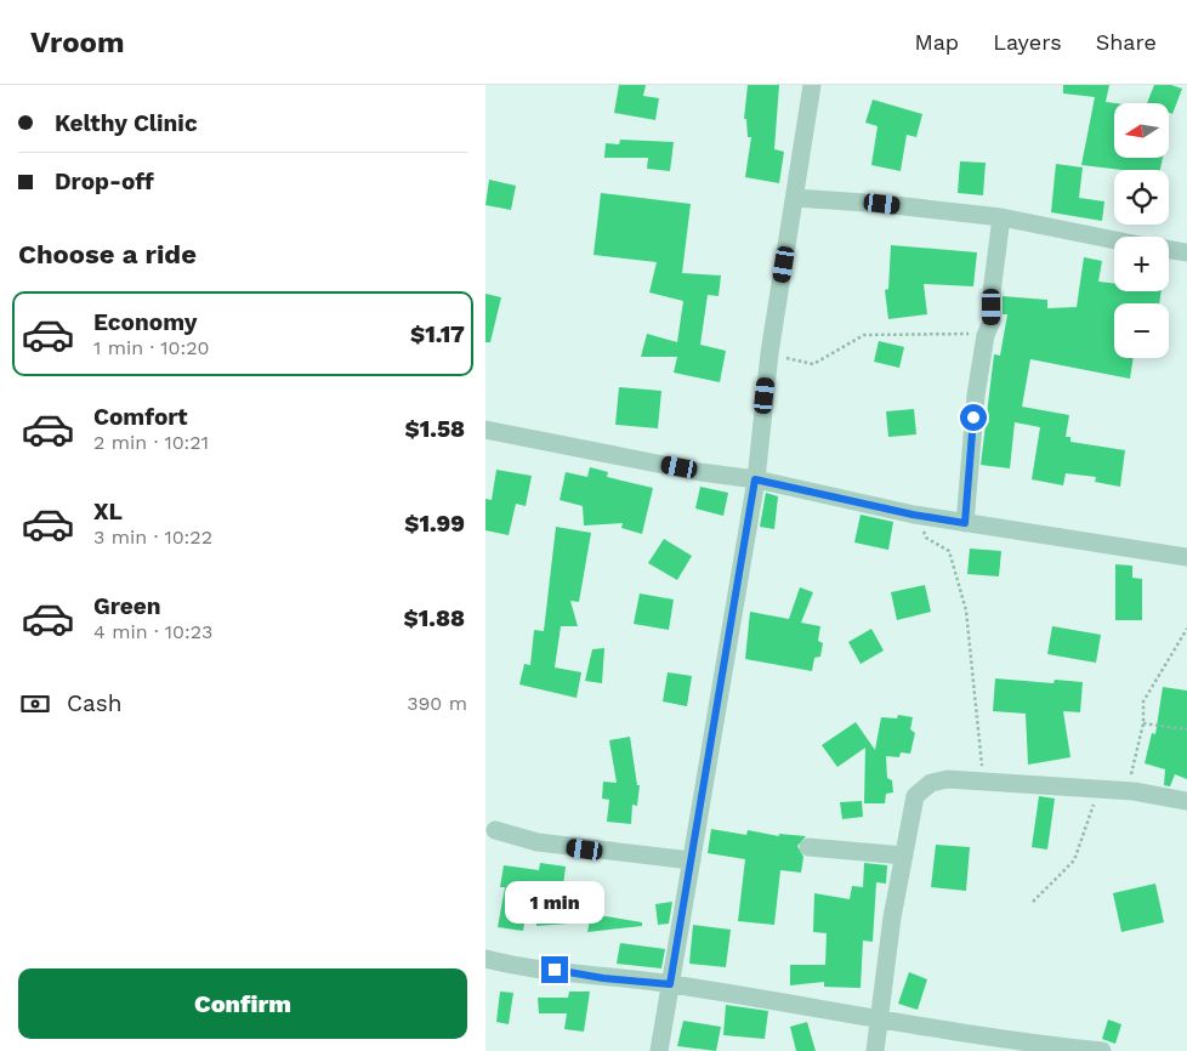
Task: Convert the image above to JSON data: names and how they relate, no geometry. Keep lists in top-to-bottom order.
{
  "north": "left",
  "page": {
    "header": "Vroom",
    "nav": ["Map", "Layers", "Share"],
    "banner": ["Kelthy Clinic", "Drop-off"],
    "map_buttons": ["+", "−"],
    "heading": "Choose a ride",
    "list": [
      {
        "name": "Economy",
        "note": "1 min · 10:20",
        "value": "$1.17"
      },
      {
        "name": "Comfort",
        "note": "2 min · 10:21",
        "value": "$1.58"
      },
      {
        "name": "XL",
        "note": "3 min · 10:22",
        "value": "$1.99"
      },
      {
        "name": "Green",
        "note": "4 min · 10:23",
        "value": "$1.88"
      }
    ],
    "pay": ["Cash", "390 m"],
    "bubble": "1 min",
    "buttons": "Confirm"
  }
}
